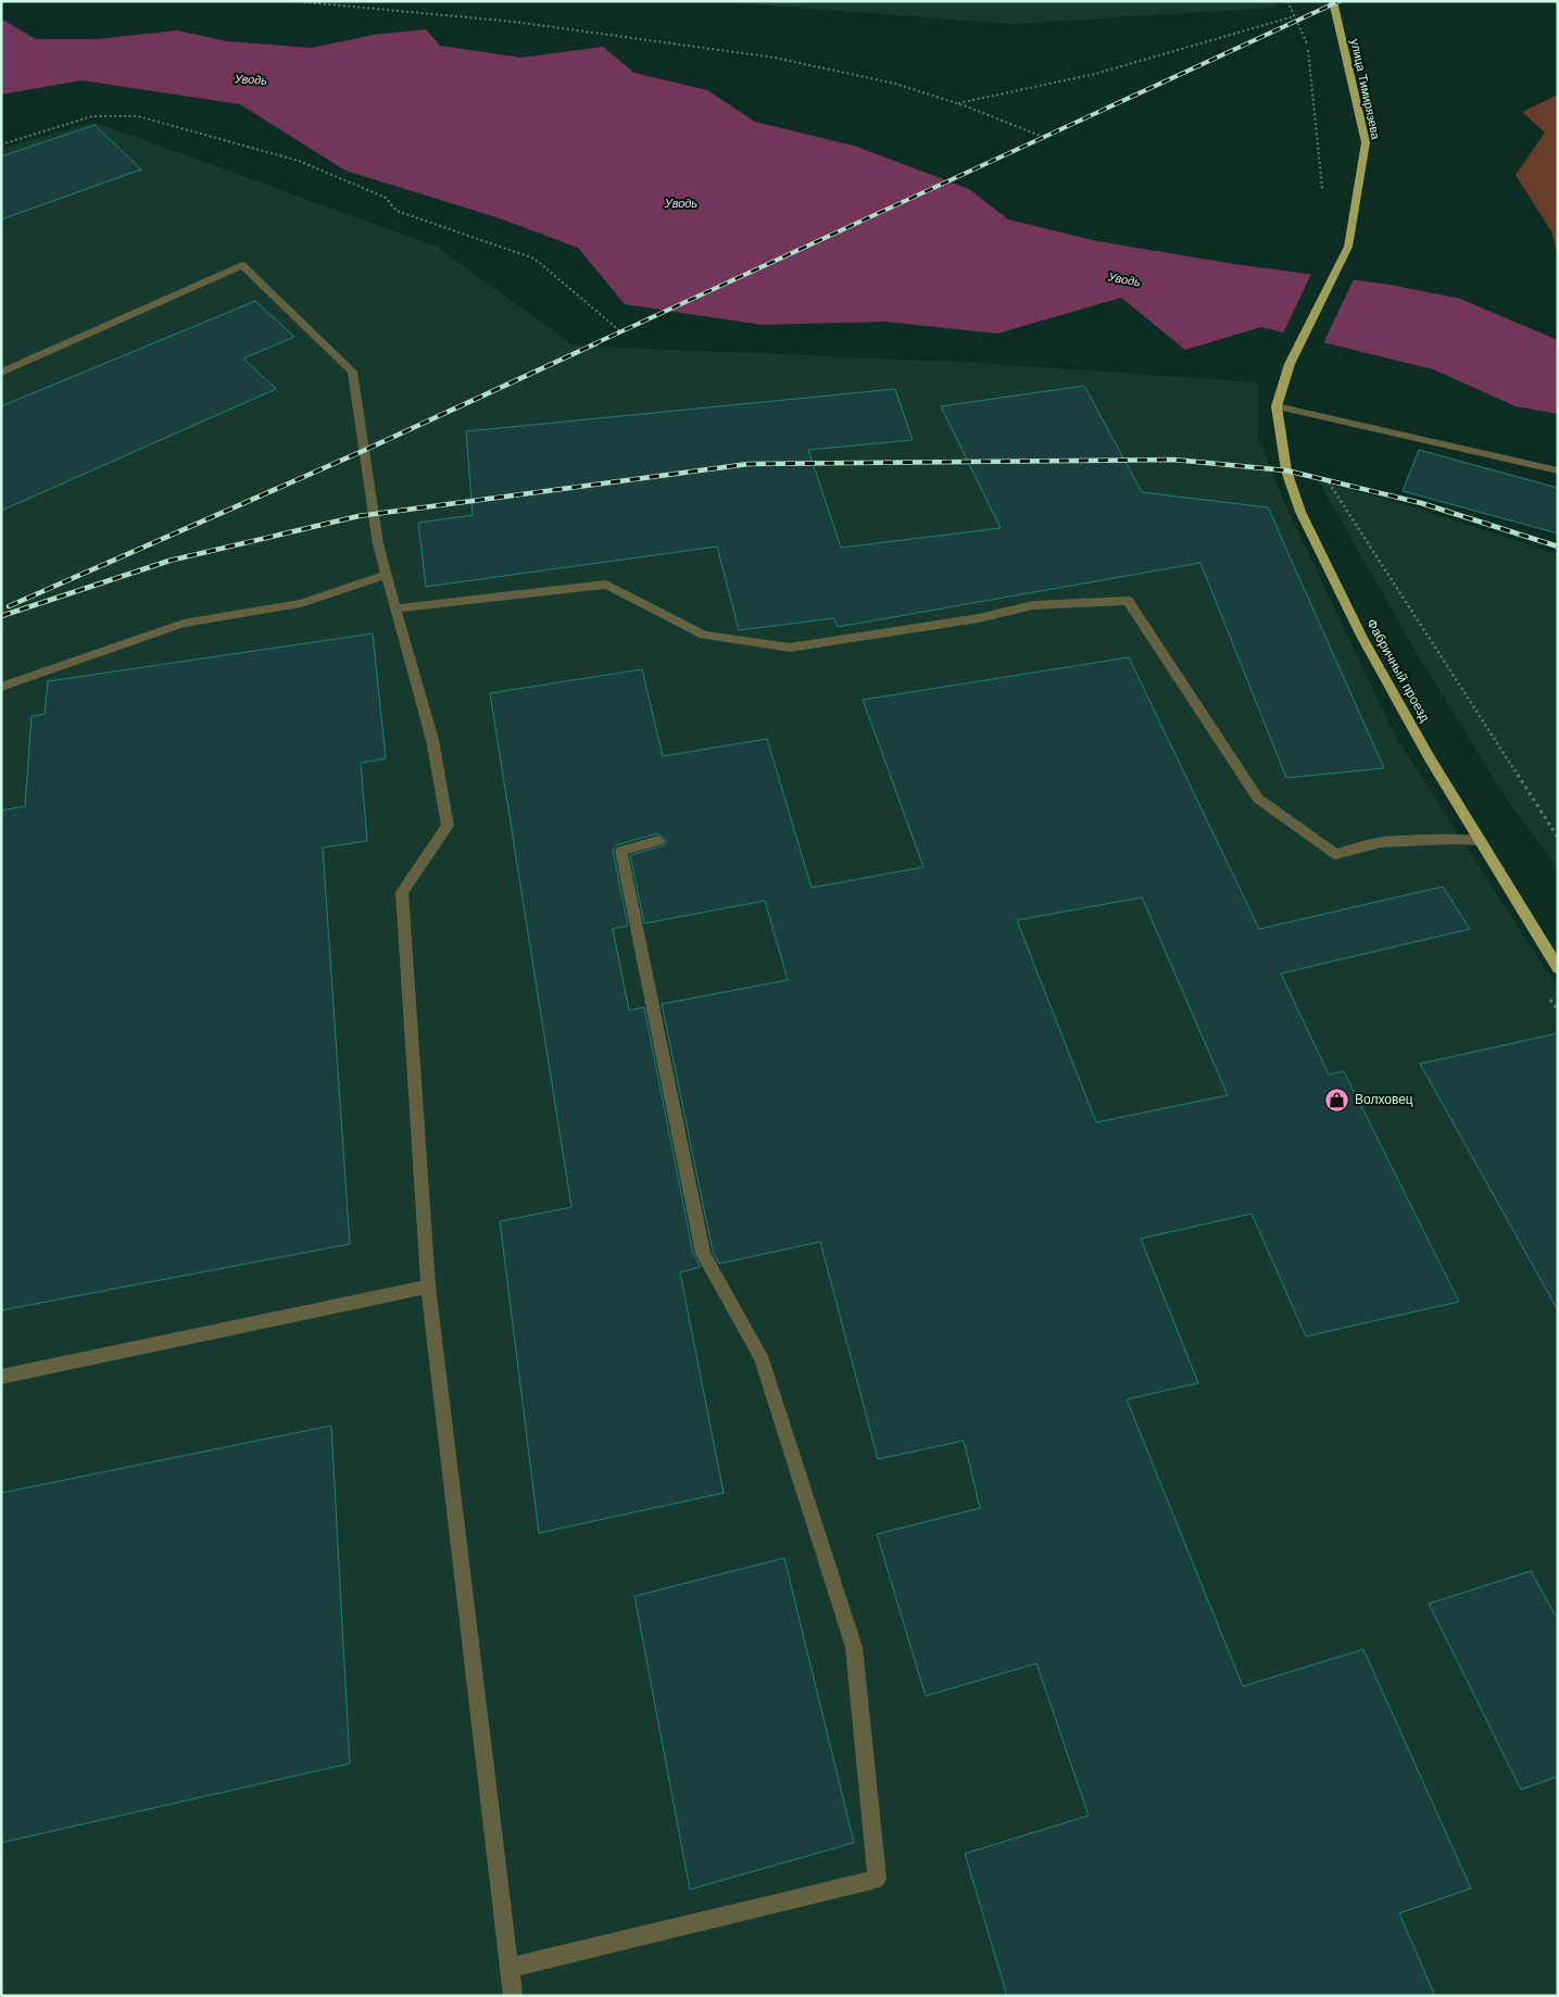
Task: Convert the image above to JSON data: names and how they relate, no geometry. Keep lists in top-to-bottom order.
{
  "streets": {
    "main road": ["улица Тимирязева", "Фабричный проезд"]
  },
  "crossings": [
    ["улица Тимирязева", "Фабричный проезд"]
  ],
  "water": ["Уводь"],
  "places": {
    "shop": ["Волховец"]
  }
}
